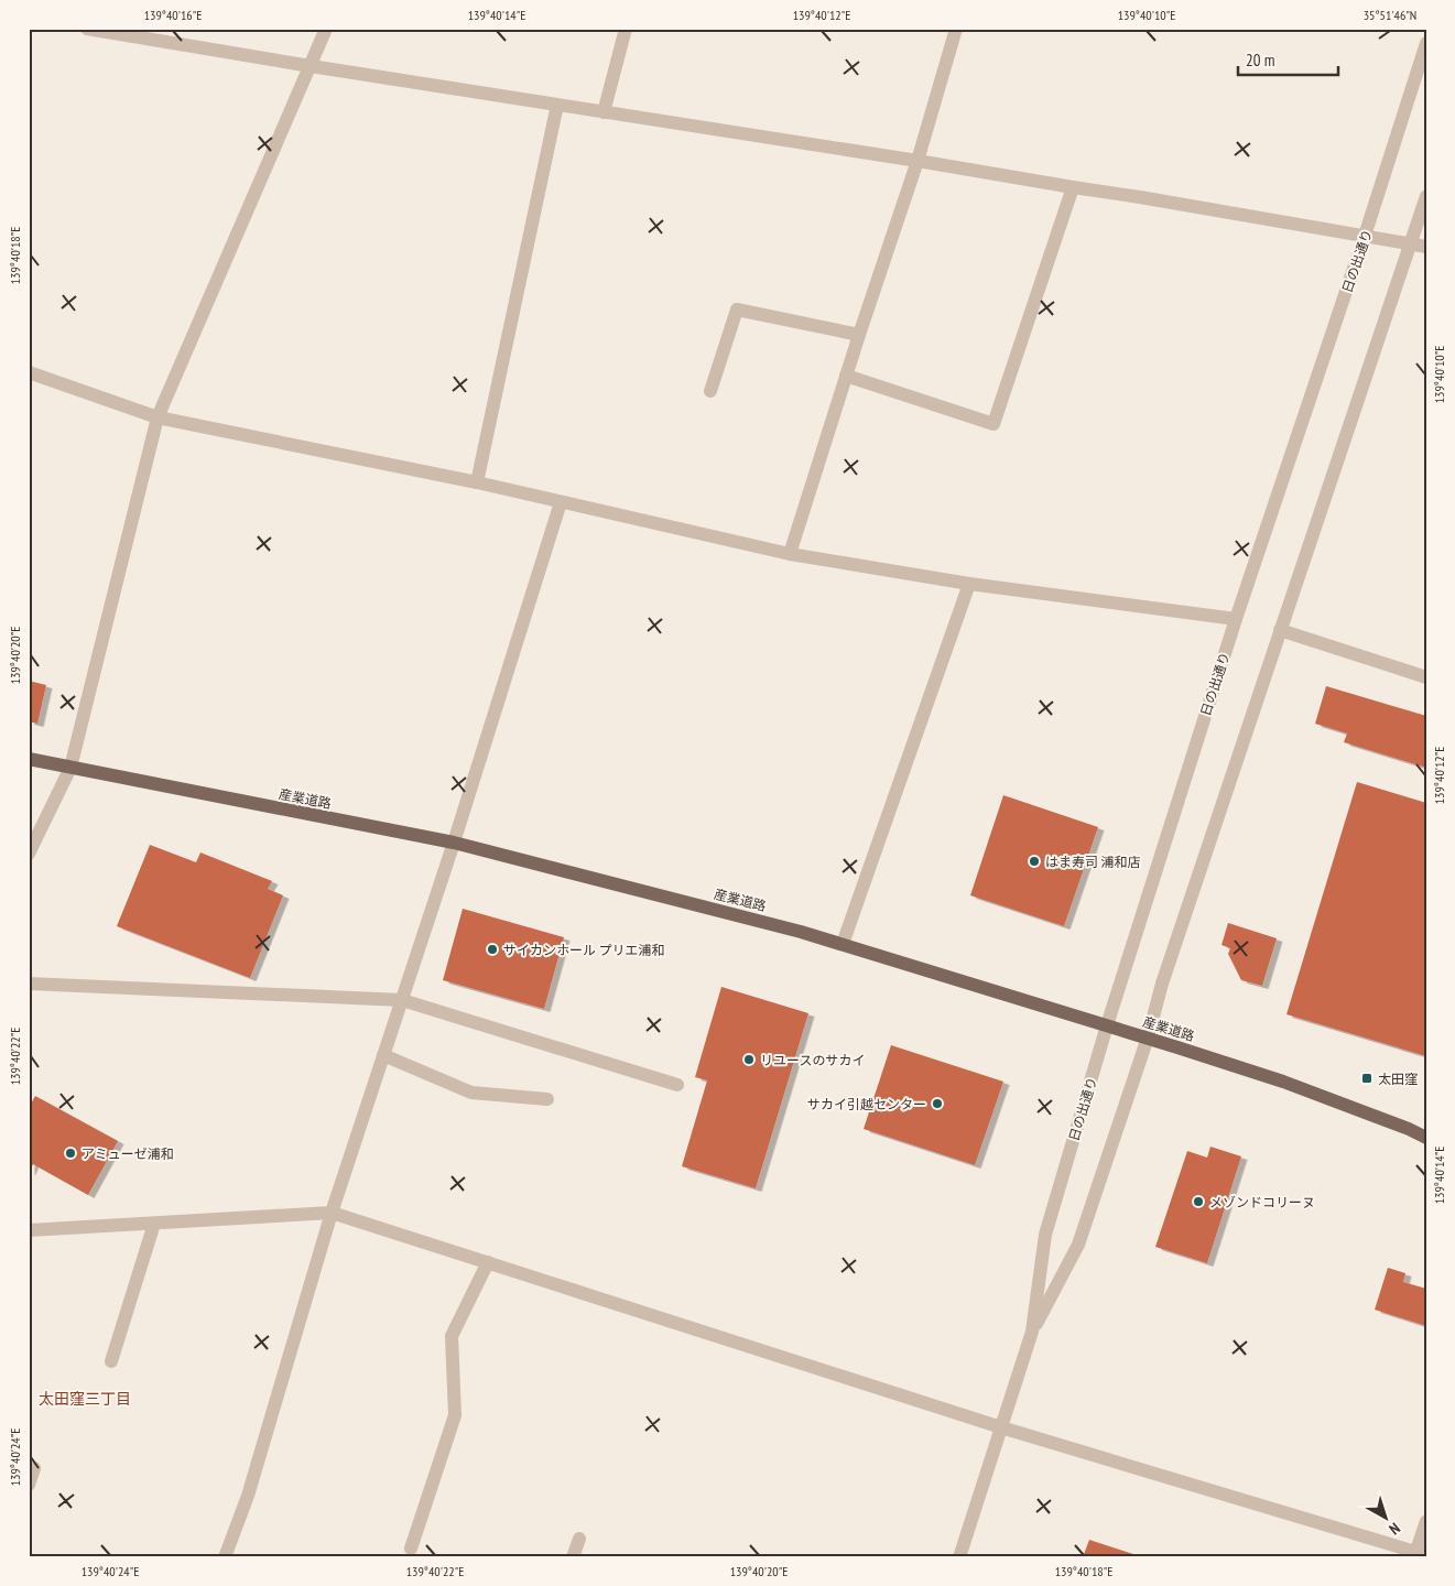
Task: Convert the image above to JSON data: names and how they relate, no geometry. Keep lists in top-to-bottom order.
{
  "streets": {
    "main road": ["産業道路"],
    "street": ["日の出通り"]
  },
  "crossings": [
    ["日の出通り", "産業道路"]
  ],
  "districts": ["太田窪三丁目"],
  "places": {
    "other": [
      "はま寿司 浦和店",
      "サイカンホール プリエ浦和",
      "リユースのサカイ",
      "サカイ引越センター",
      "アミューゼ浦和",
      "メゾンドコリーヌ"
    ],
    "transit": ["太田窪"]
  },
  "scale_bar": "20 m",
  "north": "bottom right",
  "coordinates": [
    "139°40'16\"E",
    "139°40'14\"E",
    "139°40'12\"E",
    "139°40'10\"E",
    "35°51'46\"N",
    "139°40'18\"E",
    "139°40'20\"E",
    "139°40'22\"E",
    "139°40'24\"E"
  ]
}
